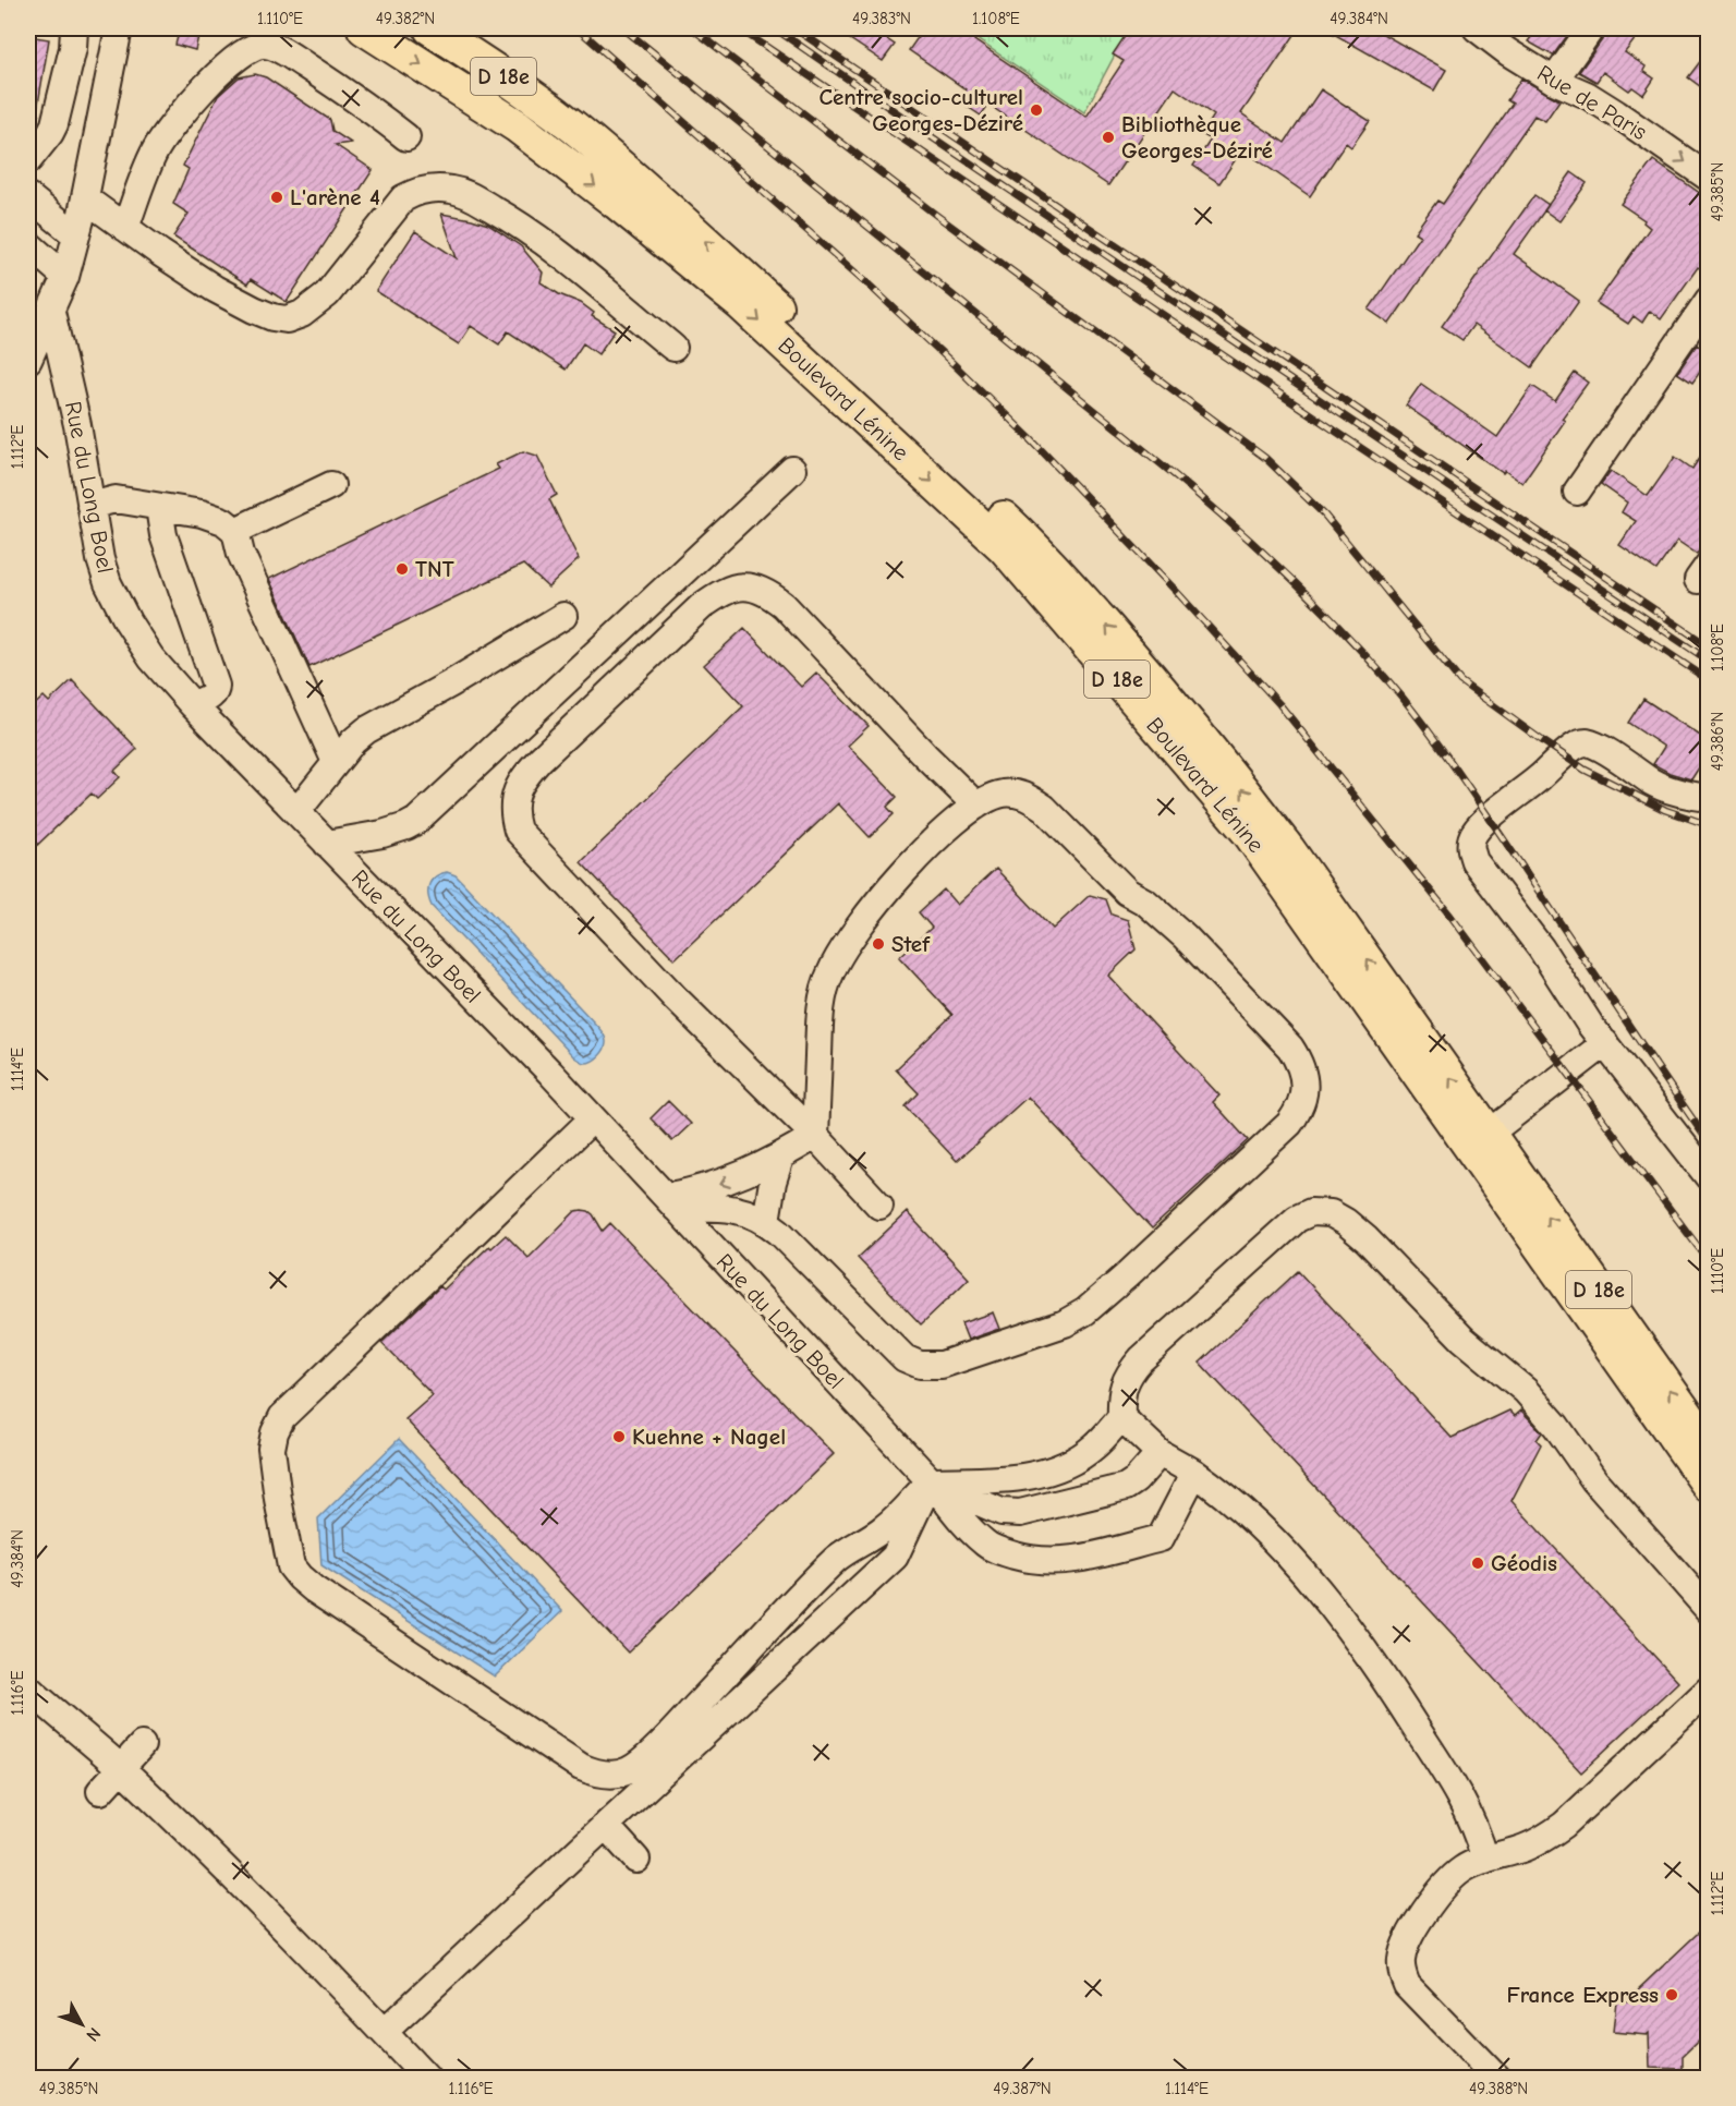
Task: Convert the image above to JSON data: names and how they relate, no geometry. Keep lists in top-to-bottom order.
{
  "streets": {
    "main road": ["D 18e", "Boulevard Lénine"],
    "street": ["Rue de Paris", "Rue du Long Boel"]
  },
  "one_way": ["Rue de Paris"],
  "places": [
    "Centre socio-culturel Georges-Déziré",
    "Bibliothèque Georges-Déziré",
    "L'arène 4",
    "TNT",
    "Stef",
    "Kuehne + Nagel",
    "Géodis",
    "France Express"
  ],
  "north": "bottom right",
  "coordinates": [
    "1.110°E",
    "49.382°N",
    "49.383°N",
    "1.108°E",
    "49.384°N",
    "49.385°N",
    "1.112°E",
    "49.386°N",
    "1.114°E",
    "1.116°E",
    "49.387°N",
    "49.388°N"
  ]
}
